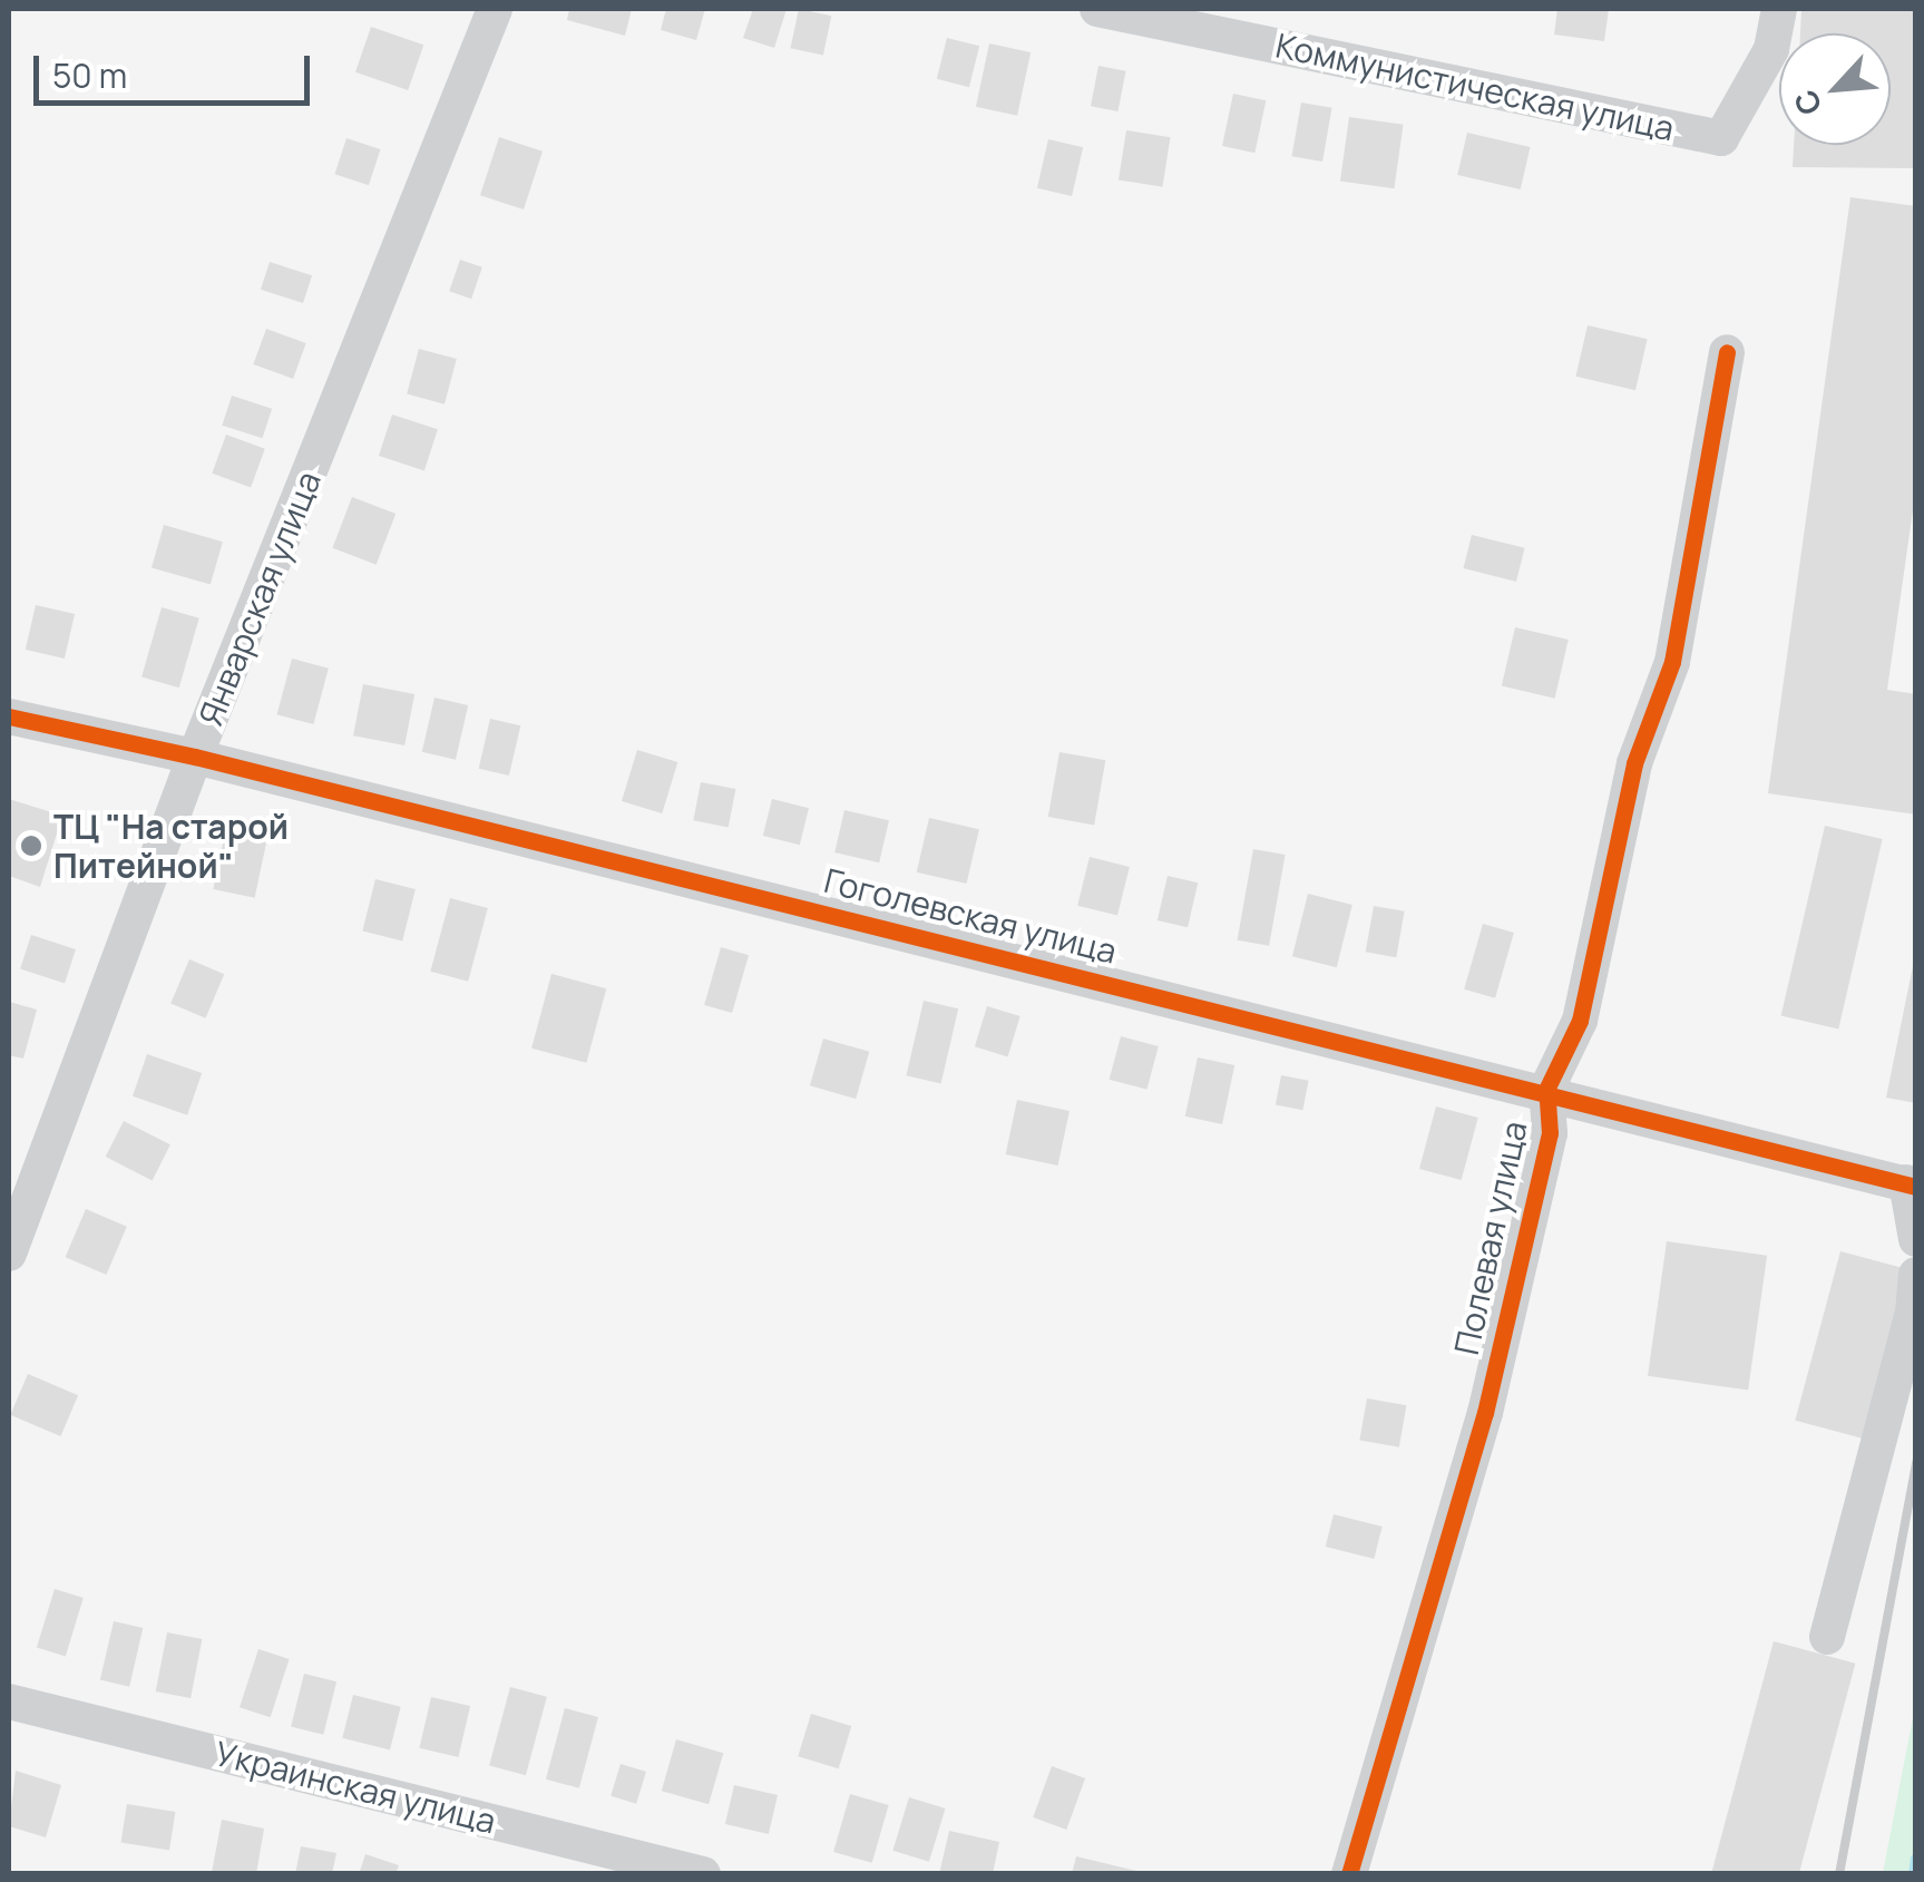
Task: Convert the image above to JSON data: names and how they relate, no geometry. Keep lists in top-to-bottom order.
{
  "streets": {
    "street": [
      "Коммунистическая улица",
      "Январская улица",
      "Гоголевская улица",
      "Полевая улица",
      "Украинская улица"
    ]
  },
  "crossings": [
    ["Январская улица", "Гоголевская улица"],
    ["Гоголевская улица", "Полевая улица"]
  ],
  "places": ["ТЦ \"На старой Питейной\""],
  "scale_bar": "50 m",
  "north": "bottom left"
}
